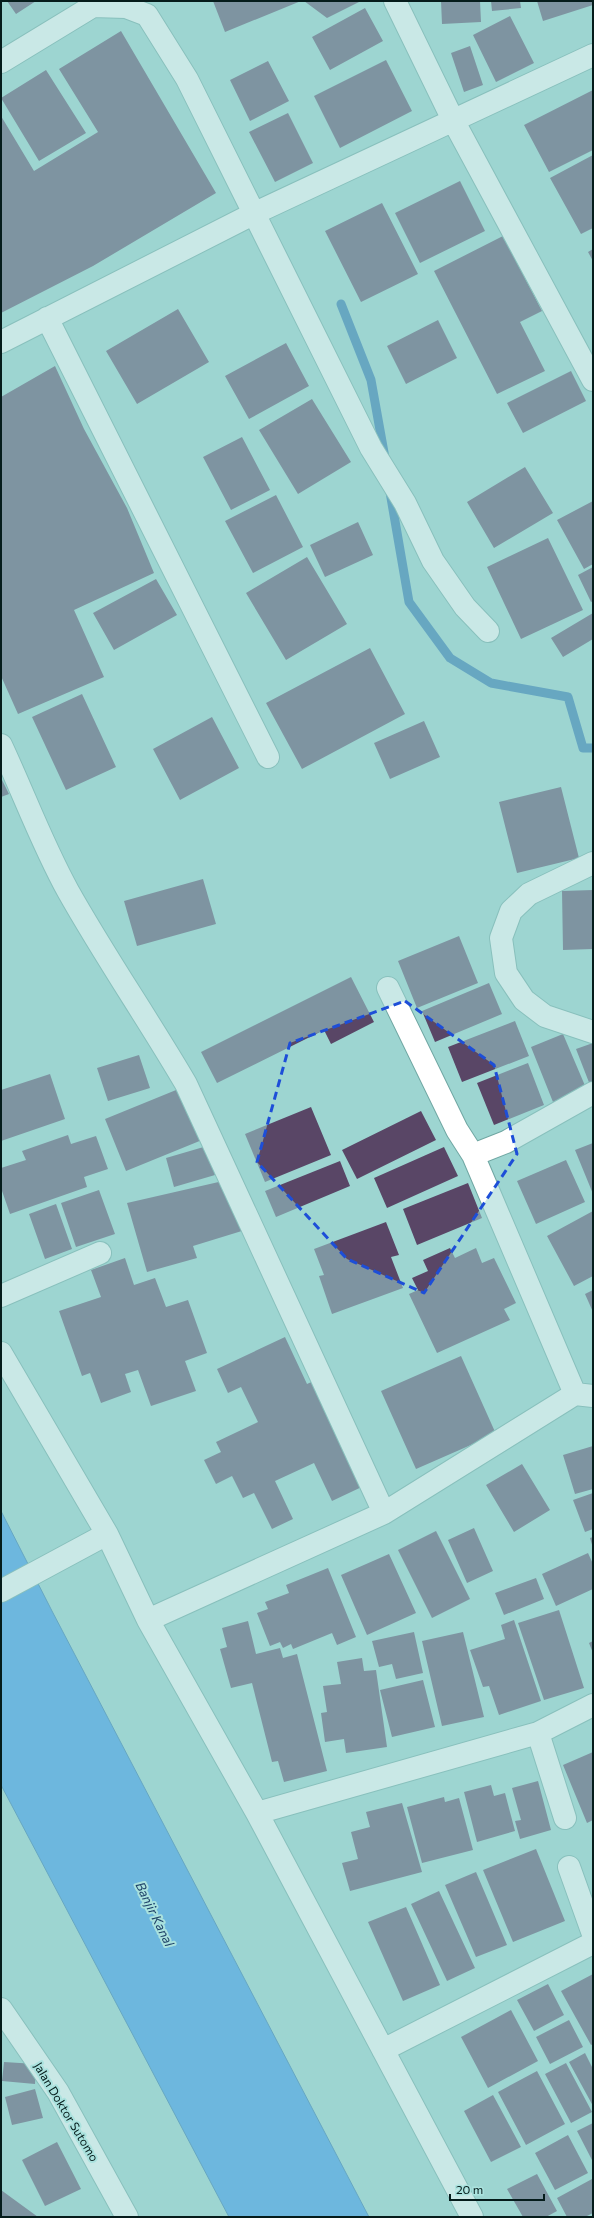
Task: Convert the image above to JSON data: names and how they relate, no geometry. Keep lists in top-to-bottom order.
{
  "streets": {
    "street": ["Jalan Doktor Sutomo"]
  },
  "water": ["Banjir Kanal"],
  "scale_bar": "20 m"
}
